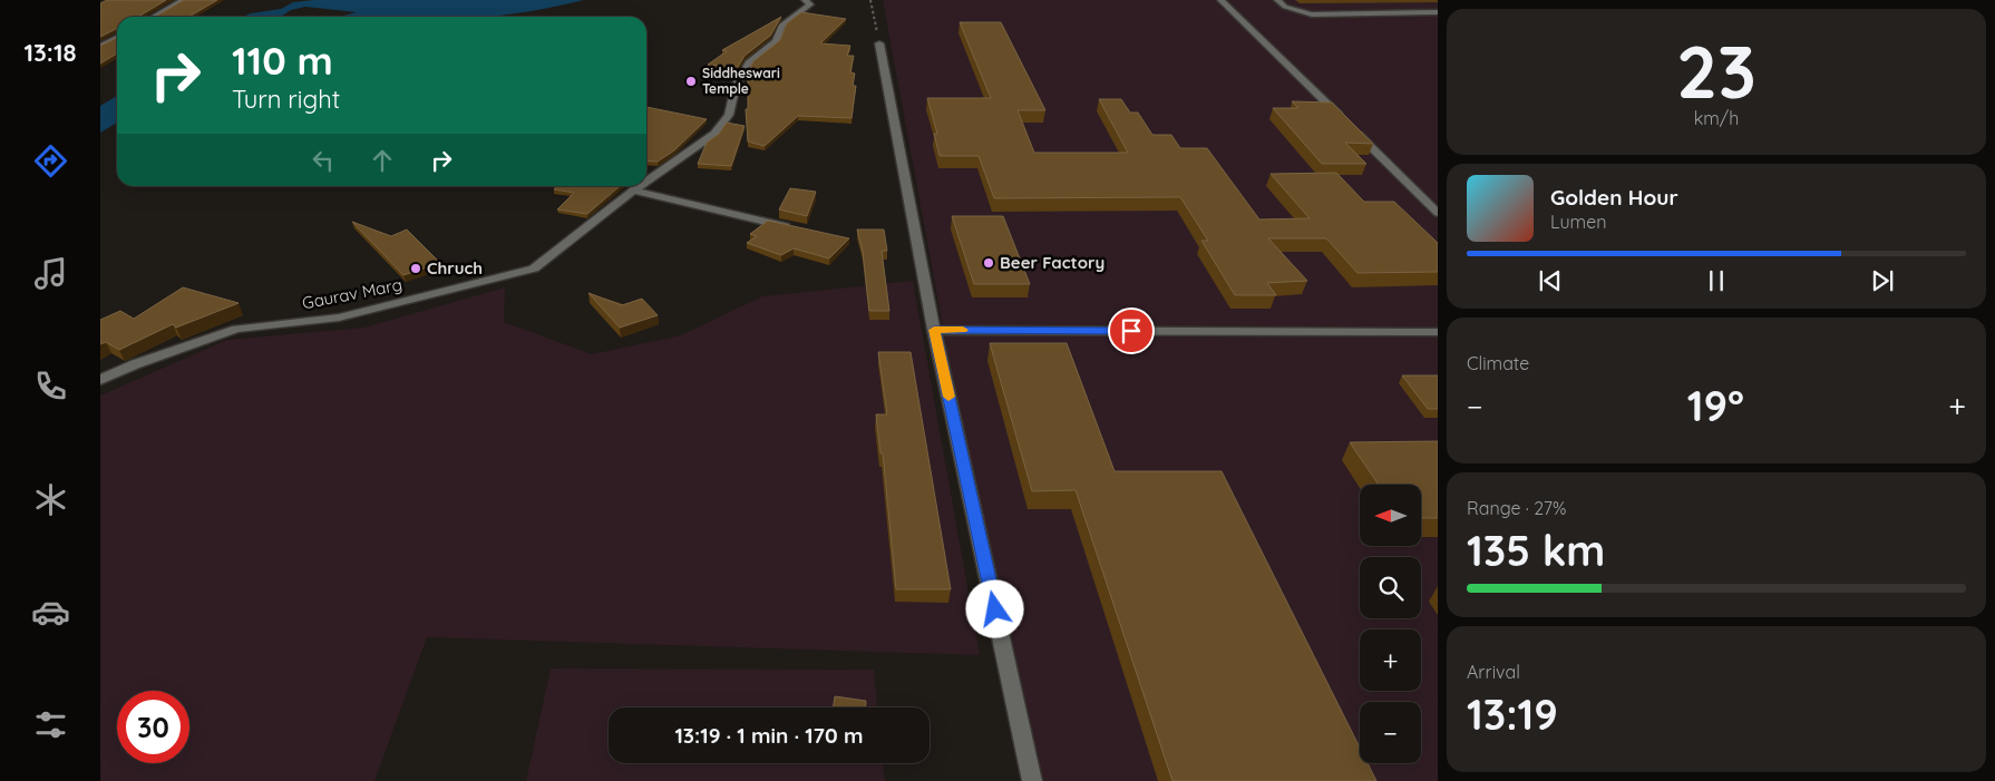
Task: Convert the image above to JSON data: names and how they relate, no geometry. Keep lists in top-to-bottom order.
{
  "streets": {
    "street": ["Gaurav Marg"]
  },
  "places": ["Siddheswari Temple", "Beer Factory", "Chruch"],
  "north": "left",
  "page": {
    "tabs": "13:18",
    "tile": [
      ["23", "km/h"],
      "Climate",
      ["Range · 27%", "135 km"],
      ["Arrival", "13:19"]
    ],
    "turn": ["110 m", "Turn right"],
    "song": ["Golden Hour", "Lumen"],
    "heat": ["−", "19°", "+"],
    "map_buttons": ["+", "−"],
    "limit": "30",
    "trip": "13:19 · 1 min · 170 m"
  }
}
